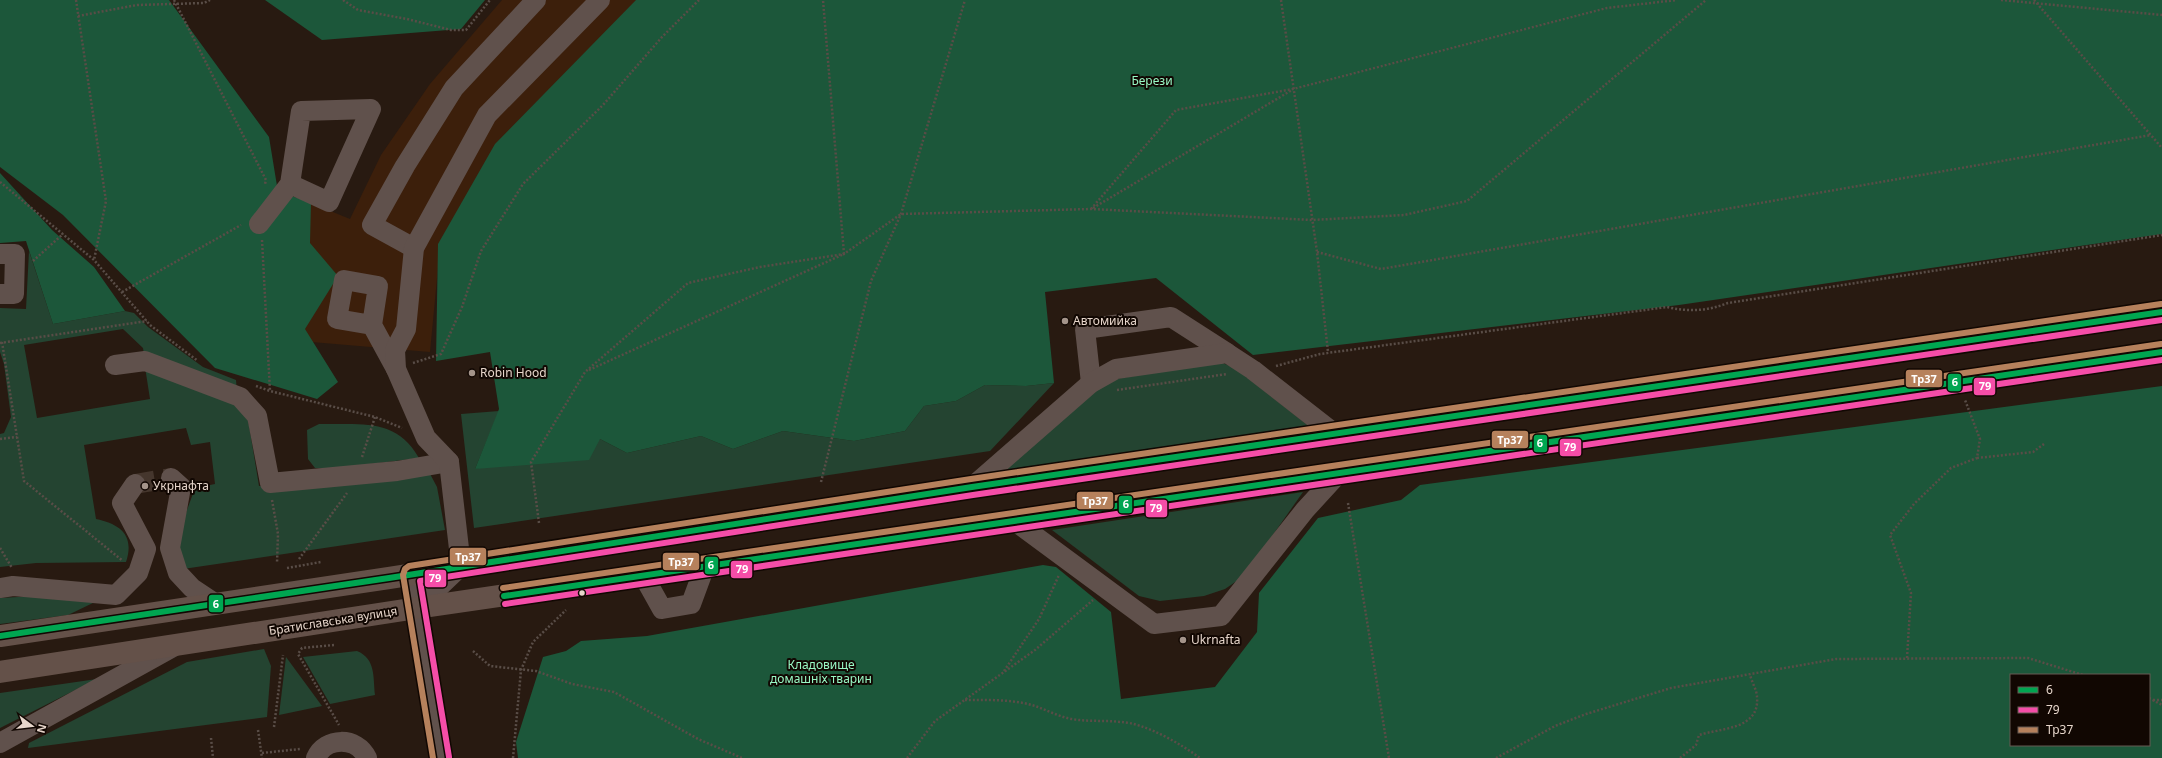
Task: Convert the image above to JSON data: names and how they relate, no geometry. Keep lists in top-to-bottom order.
{
  "streets": {
    "main road": ["Братиславська вулиця"]
  },
  "parks": ["Берези", "Кладовище домашніх тварин"],
  "places": [
    "Автомийка",
    "Robin Hood",
    "Укрнафта",
    "Ukrnafta"
  ],
  "lines": ["transit line Тр37", "transit line 6", "transit line 79"],
  "legend": ["6", "79", "Тр37"],
  "north": "right"
}
